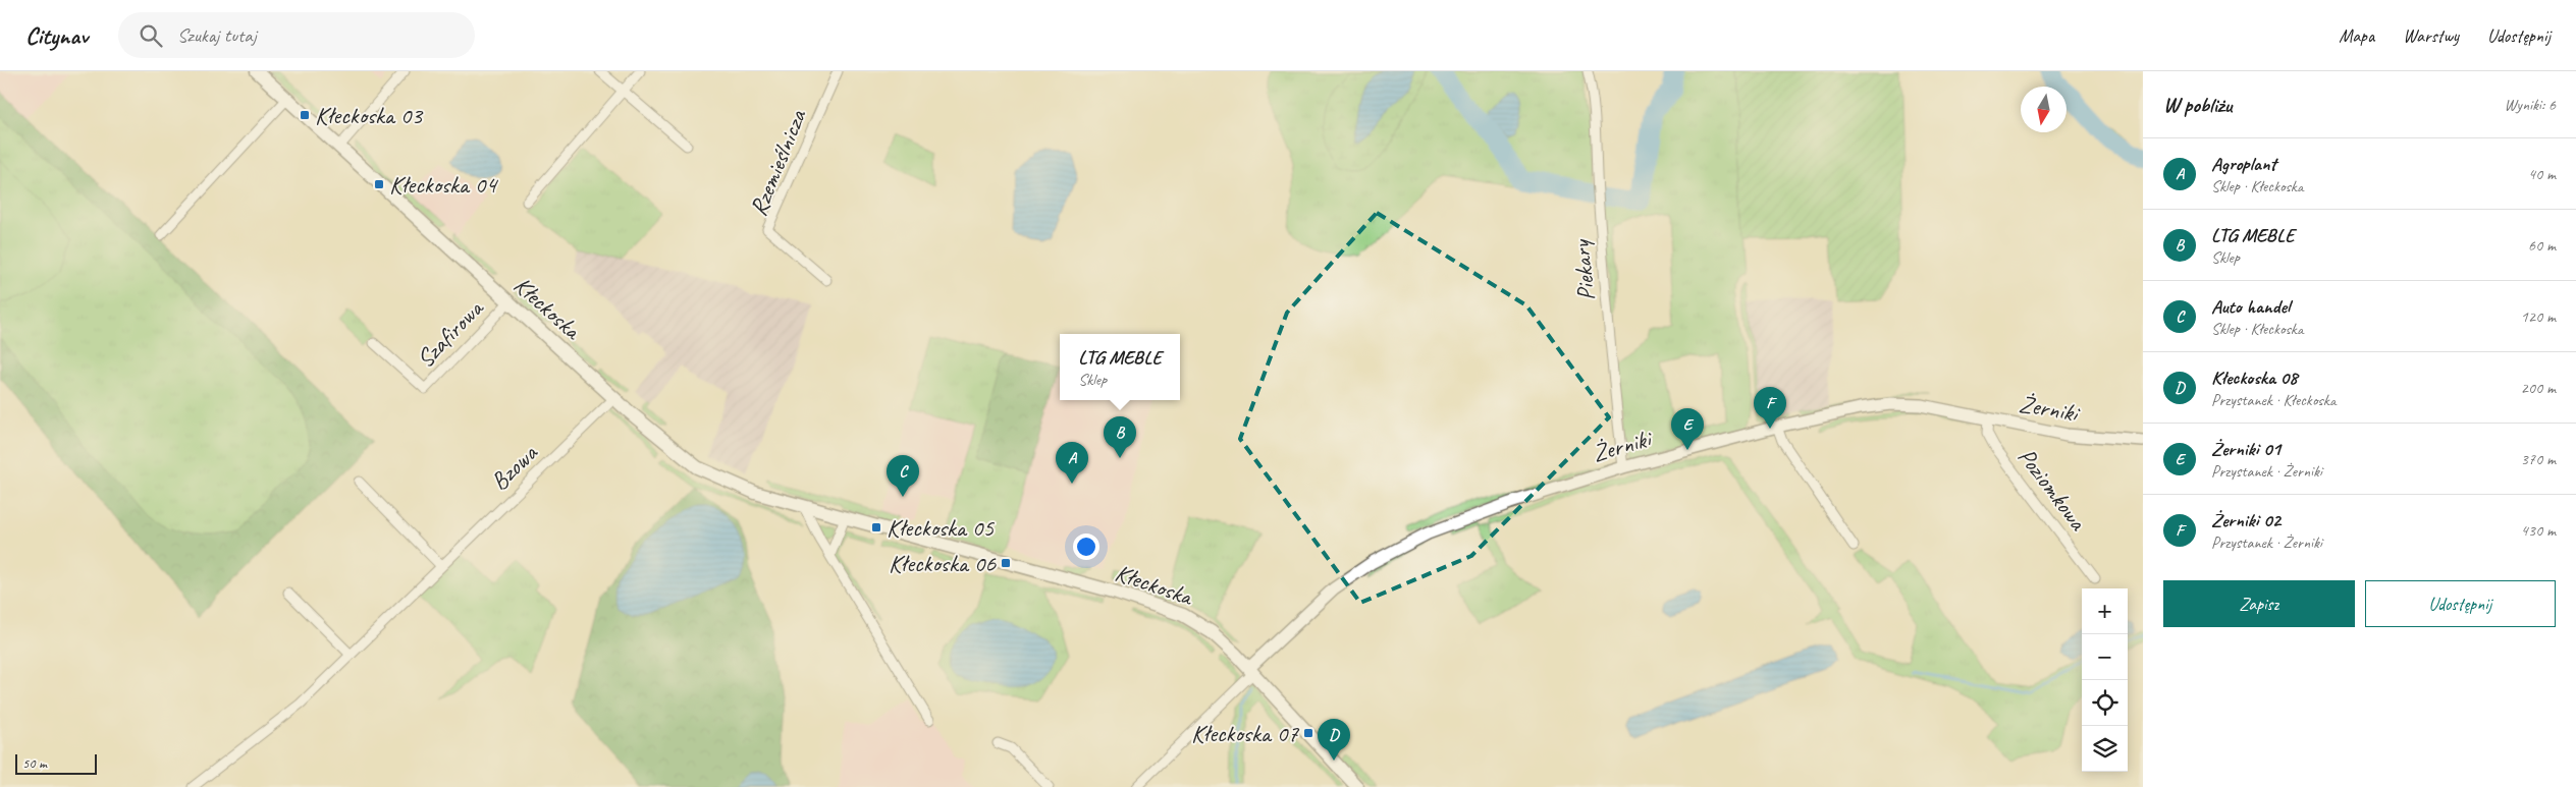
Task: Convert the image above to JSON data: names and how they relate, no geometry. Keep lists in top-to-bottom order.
{
  "streets": {
    "main road": ["Kłeckoska"],
    "street": [
      "Rzemieślnicza",
      "Piekary",
      "Szafirowa",
      "Żerniki",
      "Bzowa",
      "Poziomkowa"
    ]
  },
  "crossings": [
    ["Piekary", "Żerniki"],
    ["Kłeckoska", "Szafirowa"],
    ["Kłeckoska", "Żerniki"],
    ["Kłeckoska", "Bzowa"],
    ["Żerniki", "Poziomkowa"]
  ],
  "places": {
    "transit": [
      "Kłeckoska 03",
      "Kłeckoska 04",
      "Kłeckoska 05",
      "Kłeckoska 06",
      "Kłeckoska 07"
    ]
  },
  "scale_bar": "50 m",
  "north": "bottom",
  "page": {
    "header": "Citynav",
    "search": "Szukaj tutaj",
    "nav": ["Mapa", "Warstwy", "Udostępnij"],
    "heading": ["W pobliżu", "Wyniki: 6"],
    "list": [
      {
        "mark": "A",
        "name": "Agroplant",
        "note": "Sklep · Kłeckoska",
        "value": "40 m"
      },
      {
        "mark": "B",
        "name": "LTG MEBLE",
        "note": "Sklep",
        "value": "60 m"
      },
      {
        "mark": "C",
        "name": "Auto handel",
        "note": "Sklep · Kłeckoska",
        "value": "120 m"
      },
      {
        "mark": "D",
        "name": "Kłeckoska 08",
        "note": "Przystanek · Kłeckoska",
        "value": "200 m"
      },
      {
        "mark": "E",
        "name": "Żerniki 01",
        "note": "Przystanek · Żerniki",
        "value": "370 m"
      },
      {
        "mark": "F",
        "name": "Żerniki 02",
        "note": "Przystanek · Żerniki",
        "value": "430 m"
      }
    ],
    "popup": ["LTG MEBLE", "Sklep"],
    "pins": [
      "F",
      "E",
      "B",
      "A",
      "C",
      "D"
    ],
    "buttons": ["Zapisz", "Udostępnij"],
    "map_buttons": ["+", "−"],
    "scale": "50 m"
  }
}
